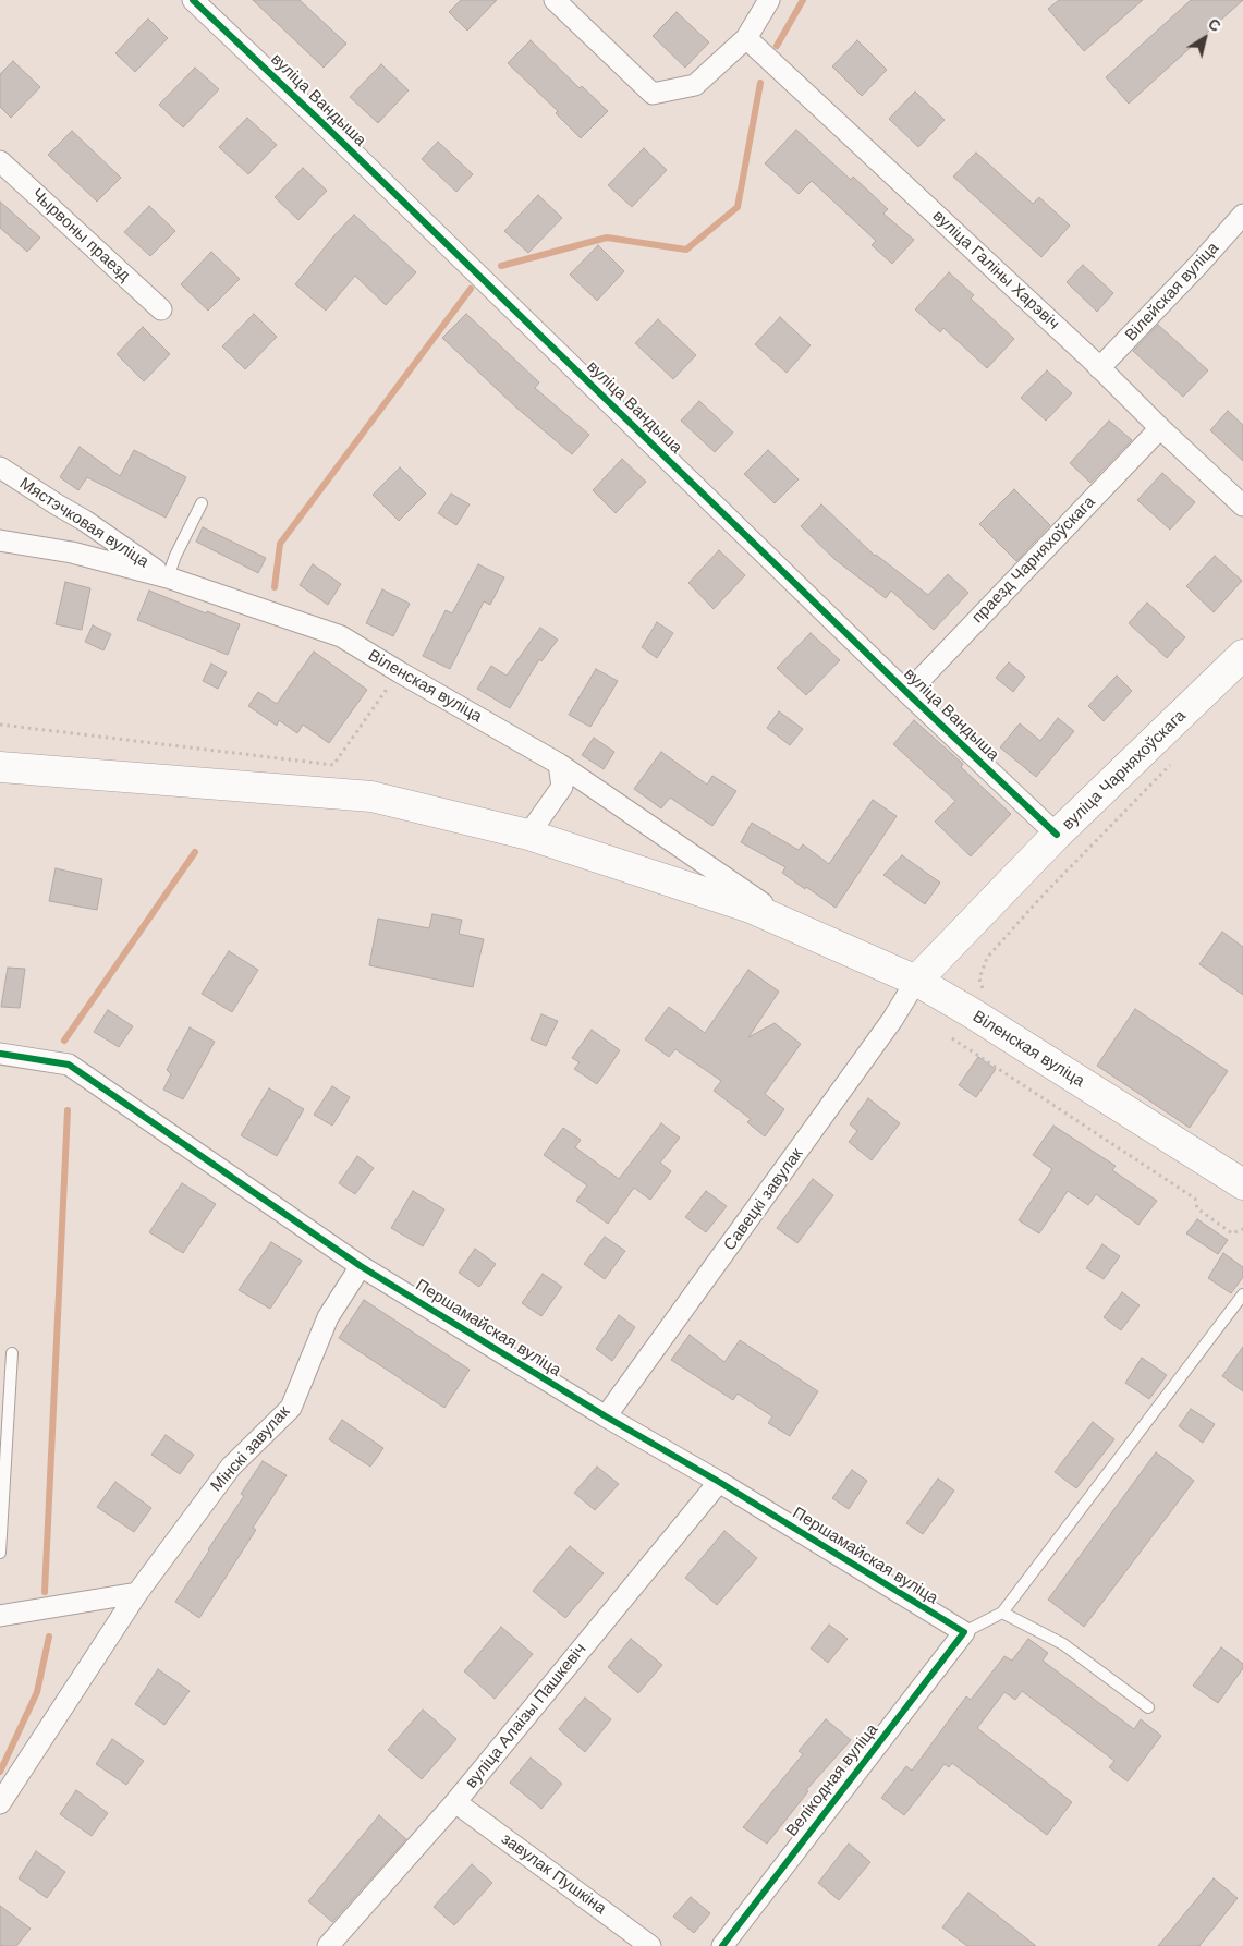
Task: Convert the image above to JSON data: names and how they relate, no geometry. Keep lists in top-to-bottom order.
{
  "streets": {
    "main road": ["Віленская вуліца", "вуліца Чарняхоўскага"],
    "street": [
      "вуліца Вандыша",
      "Чырвоны праезд",
      "вуліца Галіны Харэвіч",
      "Вілейская вуліца",
      "Мястэчковая вуліца",
      "праезд Чарняхоўскага",
      "Савецкі завулак",
      "Першамайская вуліца",
      "Мінскі завулак",
      "вуліца Алаізы Пашкевіч",
      "Велікодная вуліца",
      "завулак Пушкіна"
    ]
  },
  "crossings": [
    ["вуліца Вандыша", "праезд Чарняхоўскага"],
    ["вуліца Вандыша", "вуліца Чарняхоўскага"],
    ["вуліца Галіны Харэвіч", "Вілейская вуліца"],
    ["вуліца Галіны Харэвіч", "праезд Чарняхоўскага"],
    ["Мястэчковая вуліца", "Віленская вуліца"],
    ["Віленская вуліца", "вуліца Чарняхоўскага"],
    ["Віленская вуліца", "Савецкі завулак"],
    ["вуліца Чарняхоўскага", "Савецкі завулак"],
    ["Савецкі завулак", "Першамайская вуліца"],
    ["Першамайская вуліца", "Мінскі завулак"],
    ["Першамайская вуліца", "вуліца Алаізы Пашкевіч"],
    ["Першамайская вуліца", "Велікодная вуліца"],
    ["вуліца Алаізы Пашкевіч", "завулак Пушкіна"]
  ],
  "north": "top right"
}
